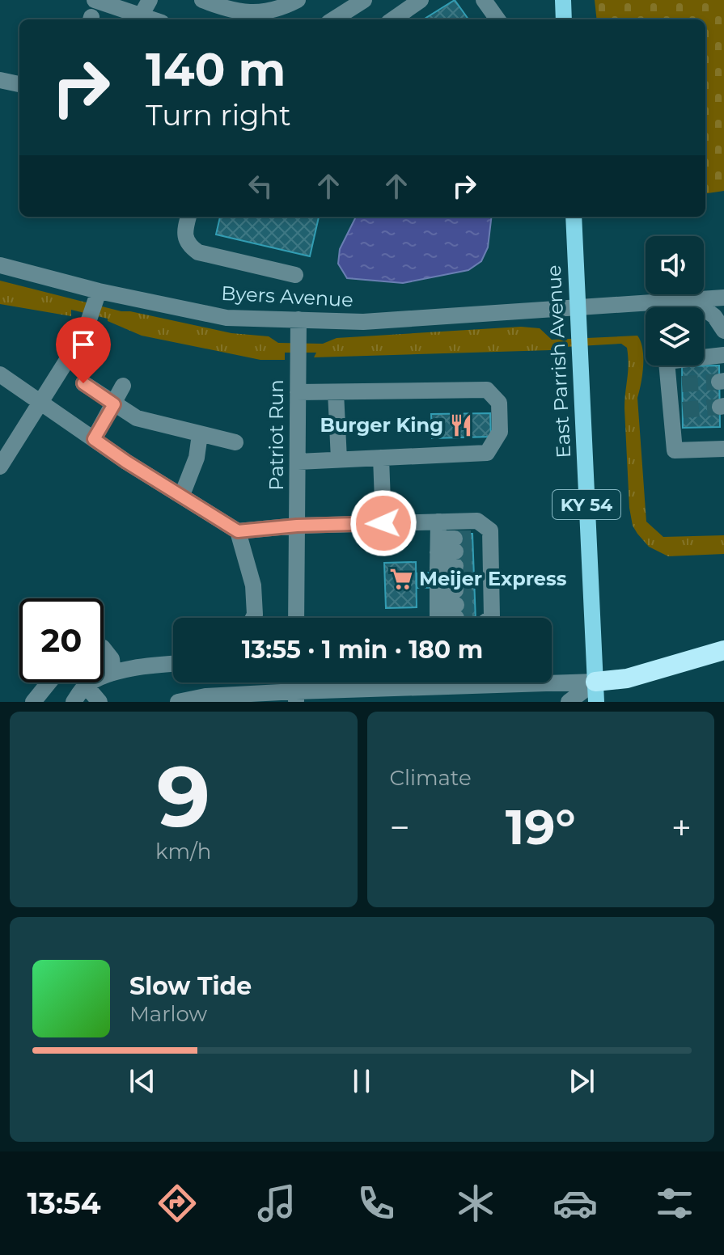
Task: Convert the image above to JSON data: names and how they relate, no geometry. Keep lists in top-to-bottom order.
{
  "streets": {
    "main road": ["East Parrish Avenue", "KY 54"],
    "street": ["Byers Avenue", "Patriot Run"]
  },
  "crossings": [
    ["Byers Avenue", "East Parrish Avenue"],
    ["Byers Avenue", "Patriot Run"]
  ],
  "places": {
    "restaurant": ["Burger King"],
    "supermarket": ["Meijer Express"]
  },
  "page": {
    "turn": ["140 m", "Turn right"],
    "limit": "20",
    "trip": "13:55 · 1 min · 180 m",
    "tile": [
      ["9", "km/h"],
      "Climate"
    ],
    "heat": ["−", "19°", "+"],
    "song": ["Slow Tide", "Marlow"],
    "tabs": "13:54"
  }
}
